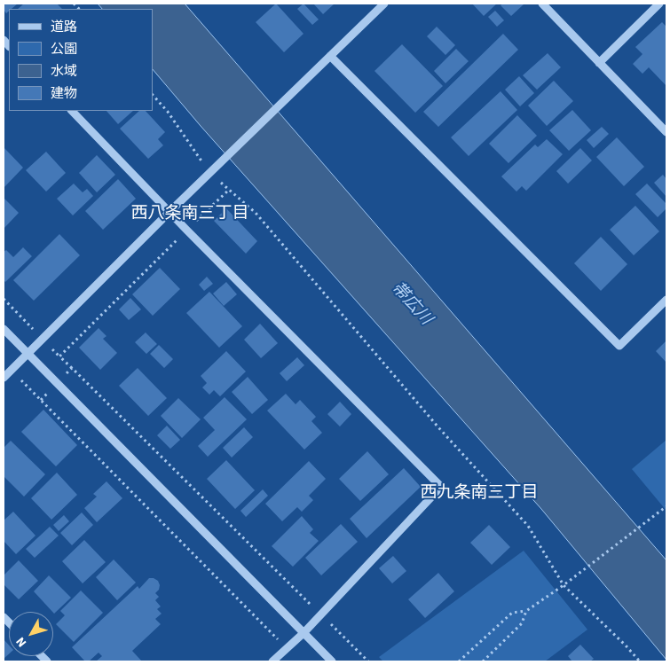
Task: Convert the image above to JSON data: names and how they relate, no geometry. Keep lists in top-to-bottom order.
{
  "districts": ["西八条南三丁目", "西九条南三丁目"],
  "water": ["帯広川"],
  "legend": [
    "道路",
    "公園",
    "水域",
    "建物"
  ],
  "north": "bottom left"
}
